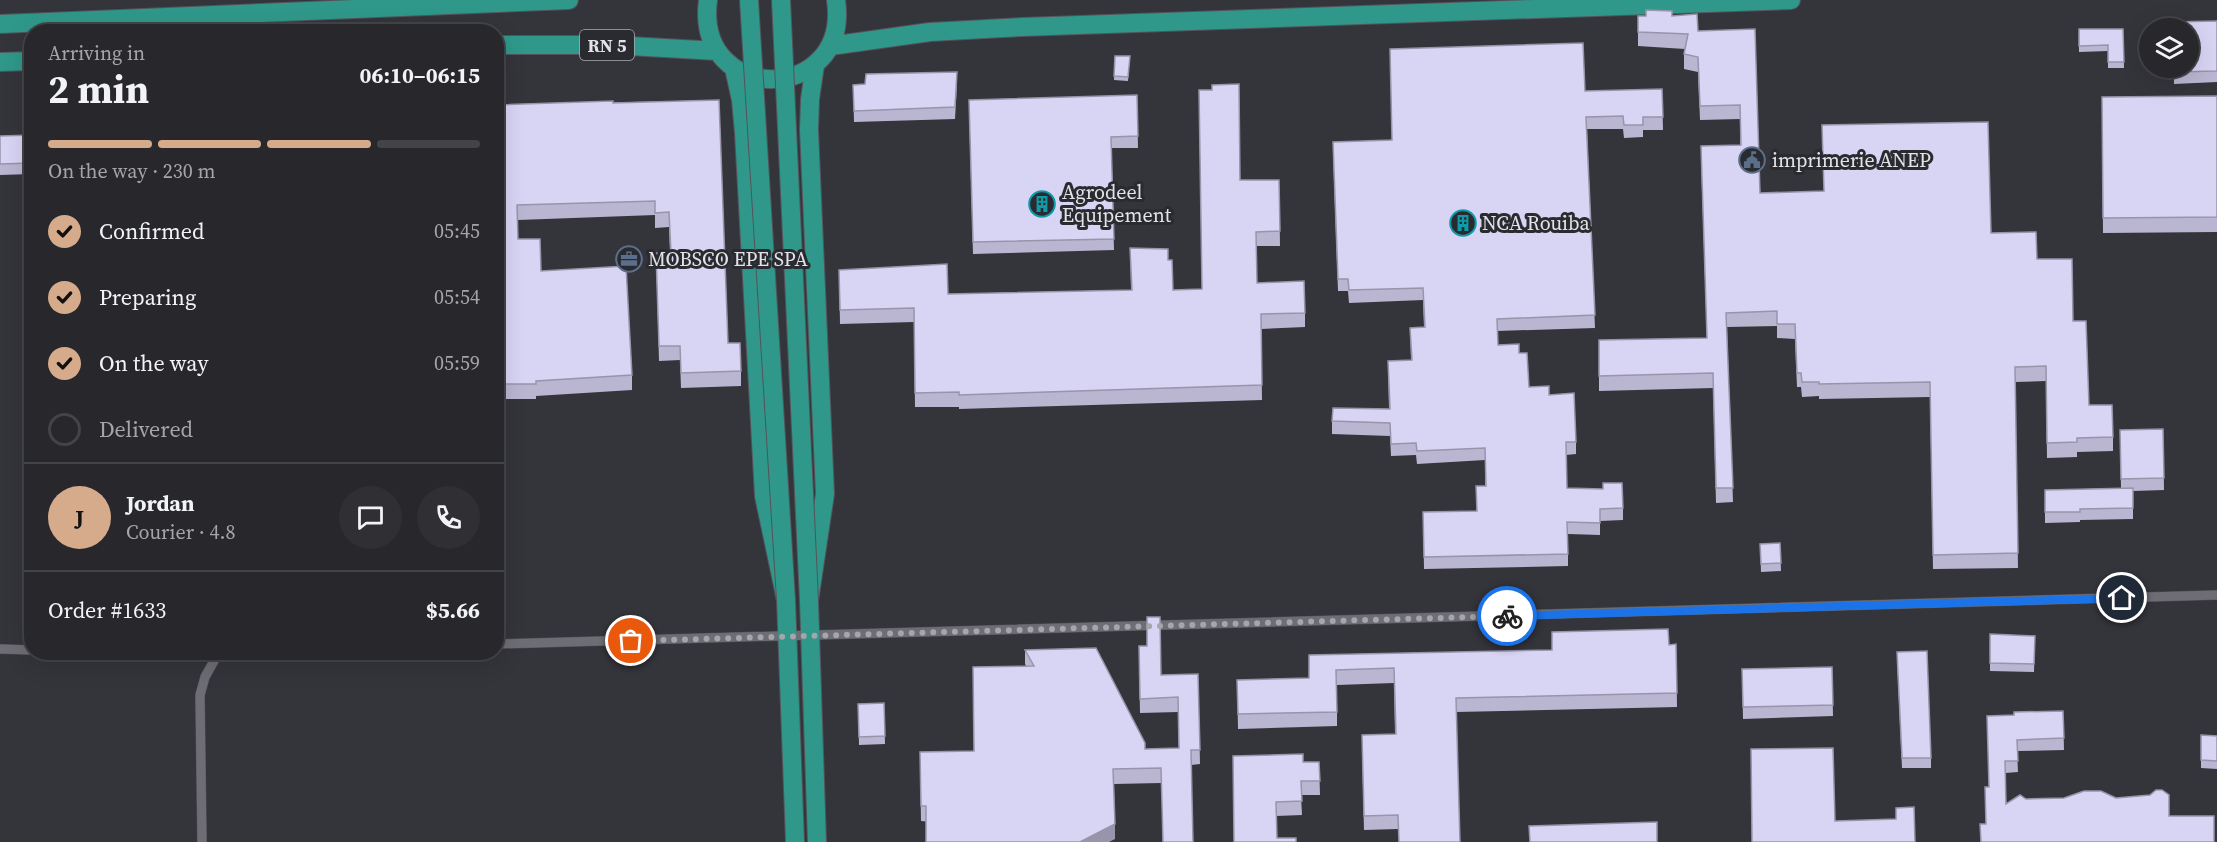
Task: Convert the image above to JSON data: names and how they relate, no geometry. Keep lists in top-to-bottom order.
{
  "streets": {
    "highway": ["RN 5"]
  },
  "places": {
    "public building": ["imprimerie ANEP"],
    "building": ["Agrodeel Equipement", "NCA Rouiba"],
    "office": ["MOBSCO EPE SPA"]
  },
  "page": {
    "heading": ["2 min", "Arriving in", "06:10–06:15"],
    "panel": [
      "Jordan",
      "Courier · 4.8",
      "Order #1633",
      "$5.66"
    ],
    "bar": "On the way · 230 m",
    "list": [
      ["Confirmed", "05:45"],
      ["Preparing", "05:54"],
      ["On the way", "05:59"],
      "Delivered"
    ],
    "round": "J"
  }
}
